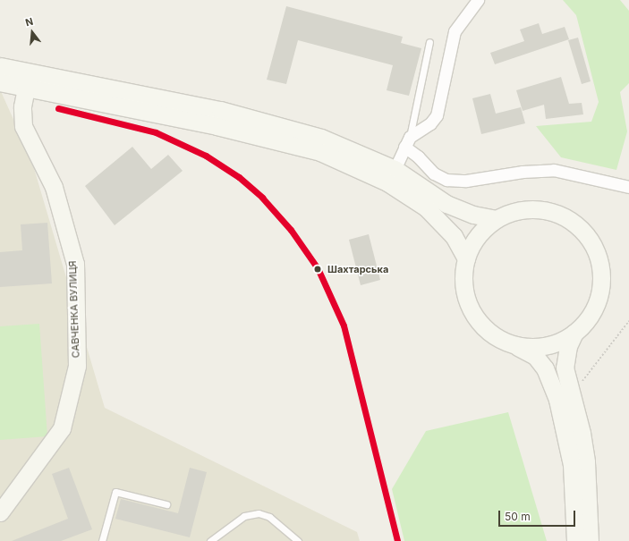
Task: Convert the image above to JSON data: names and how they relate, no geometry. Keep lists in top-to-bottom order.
{
  "streets": {
    "main road": ["САВЧЕНКА ВУЛИЦЯ"]
  },
  "places": ["Шахтарська"],
  "scale_bar": "50 m",
  "north": "top"
}
